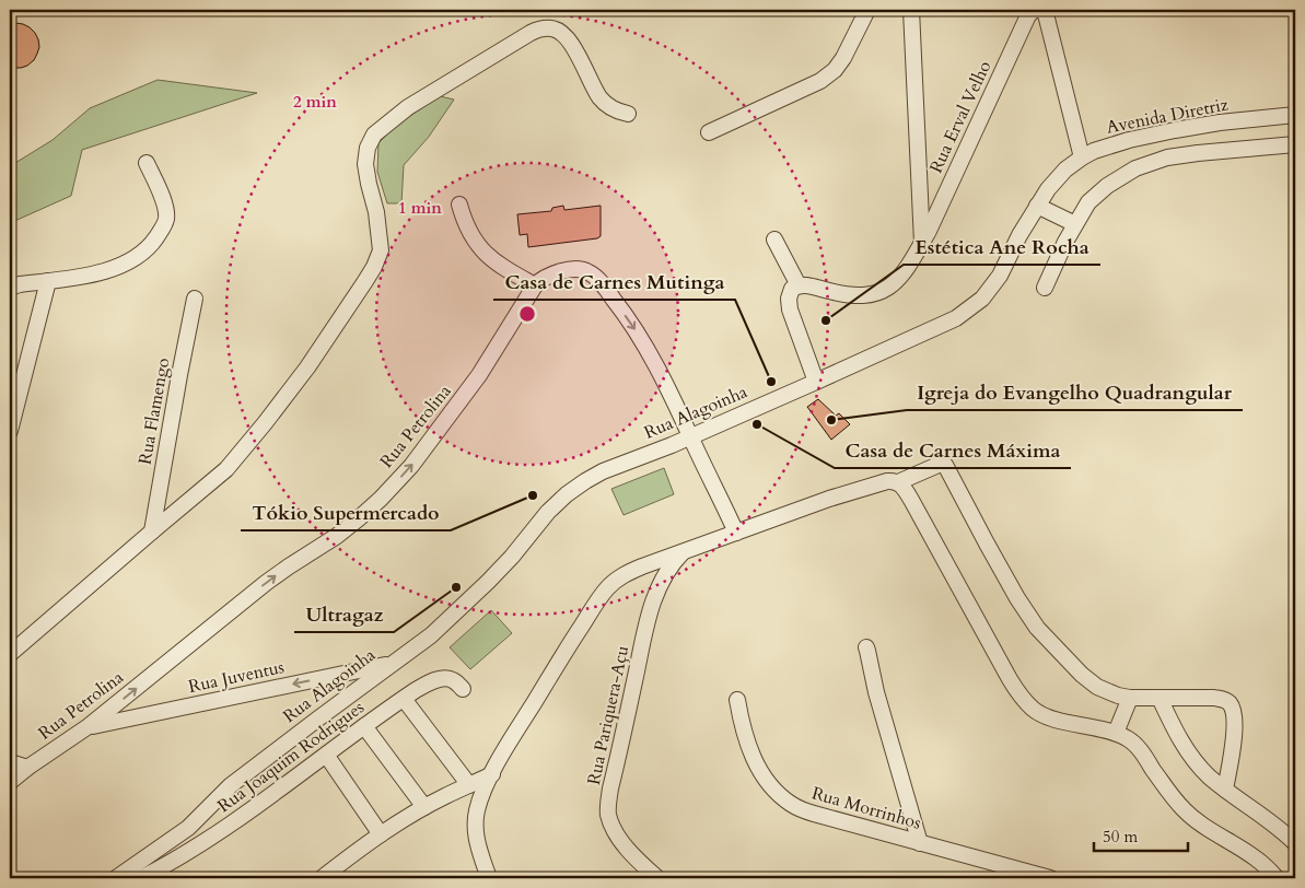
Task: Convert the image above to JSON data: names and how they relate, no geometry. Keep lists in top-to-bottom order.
{
  "streets": {
    "street": [
      "Avenida Diretriz",
      "Rua Erval Velho",
      "Rua Flamengo",
      "Rua Alagoinha",
      "Rua Petrolina",
      "Rua Juventus",
      "Rua Pariquera-Açu",
      "Rua Joaquim Rodrigues",
      "Rua Morrinhos"
    ]
  },
  "crossings": [
    ["Avenida Diretriz", "Rua Alagoinha"],
    ["Rua Alagoinha", "Rua Petrolina"],
    ["Rua Alagoinha", "Rua Juventus"],
    ["Rua Petrolina", "Rua Juventus"]
  ],
  "one_way": ["Rua Juventus"],
  "places": [
    "Estética Ane Rocha",
    "Casa de Carnes Mutinga",
    "Igreja do Evangelho Quadrangular",
    "Casa de Carnes Máxima",
    "Tókio Supermercado",
    "Ultragaz"
  ],
  "scale_bar": "50 m",
  "rings": ["2 min", "1 min"]
}
